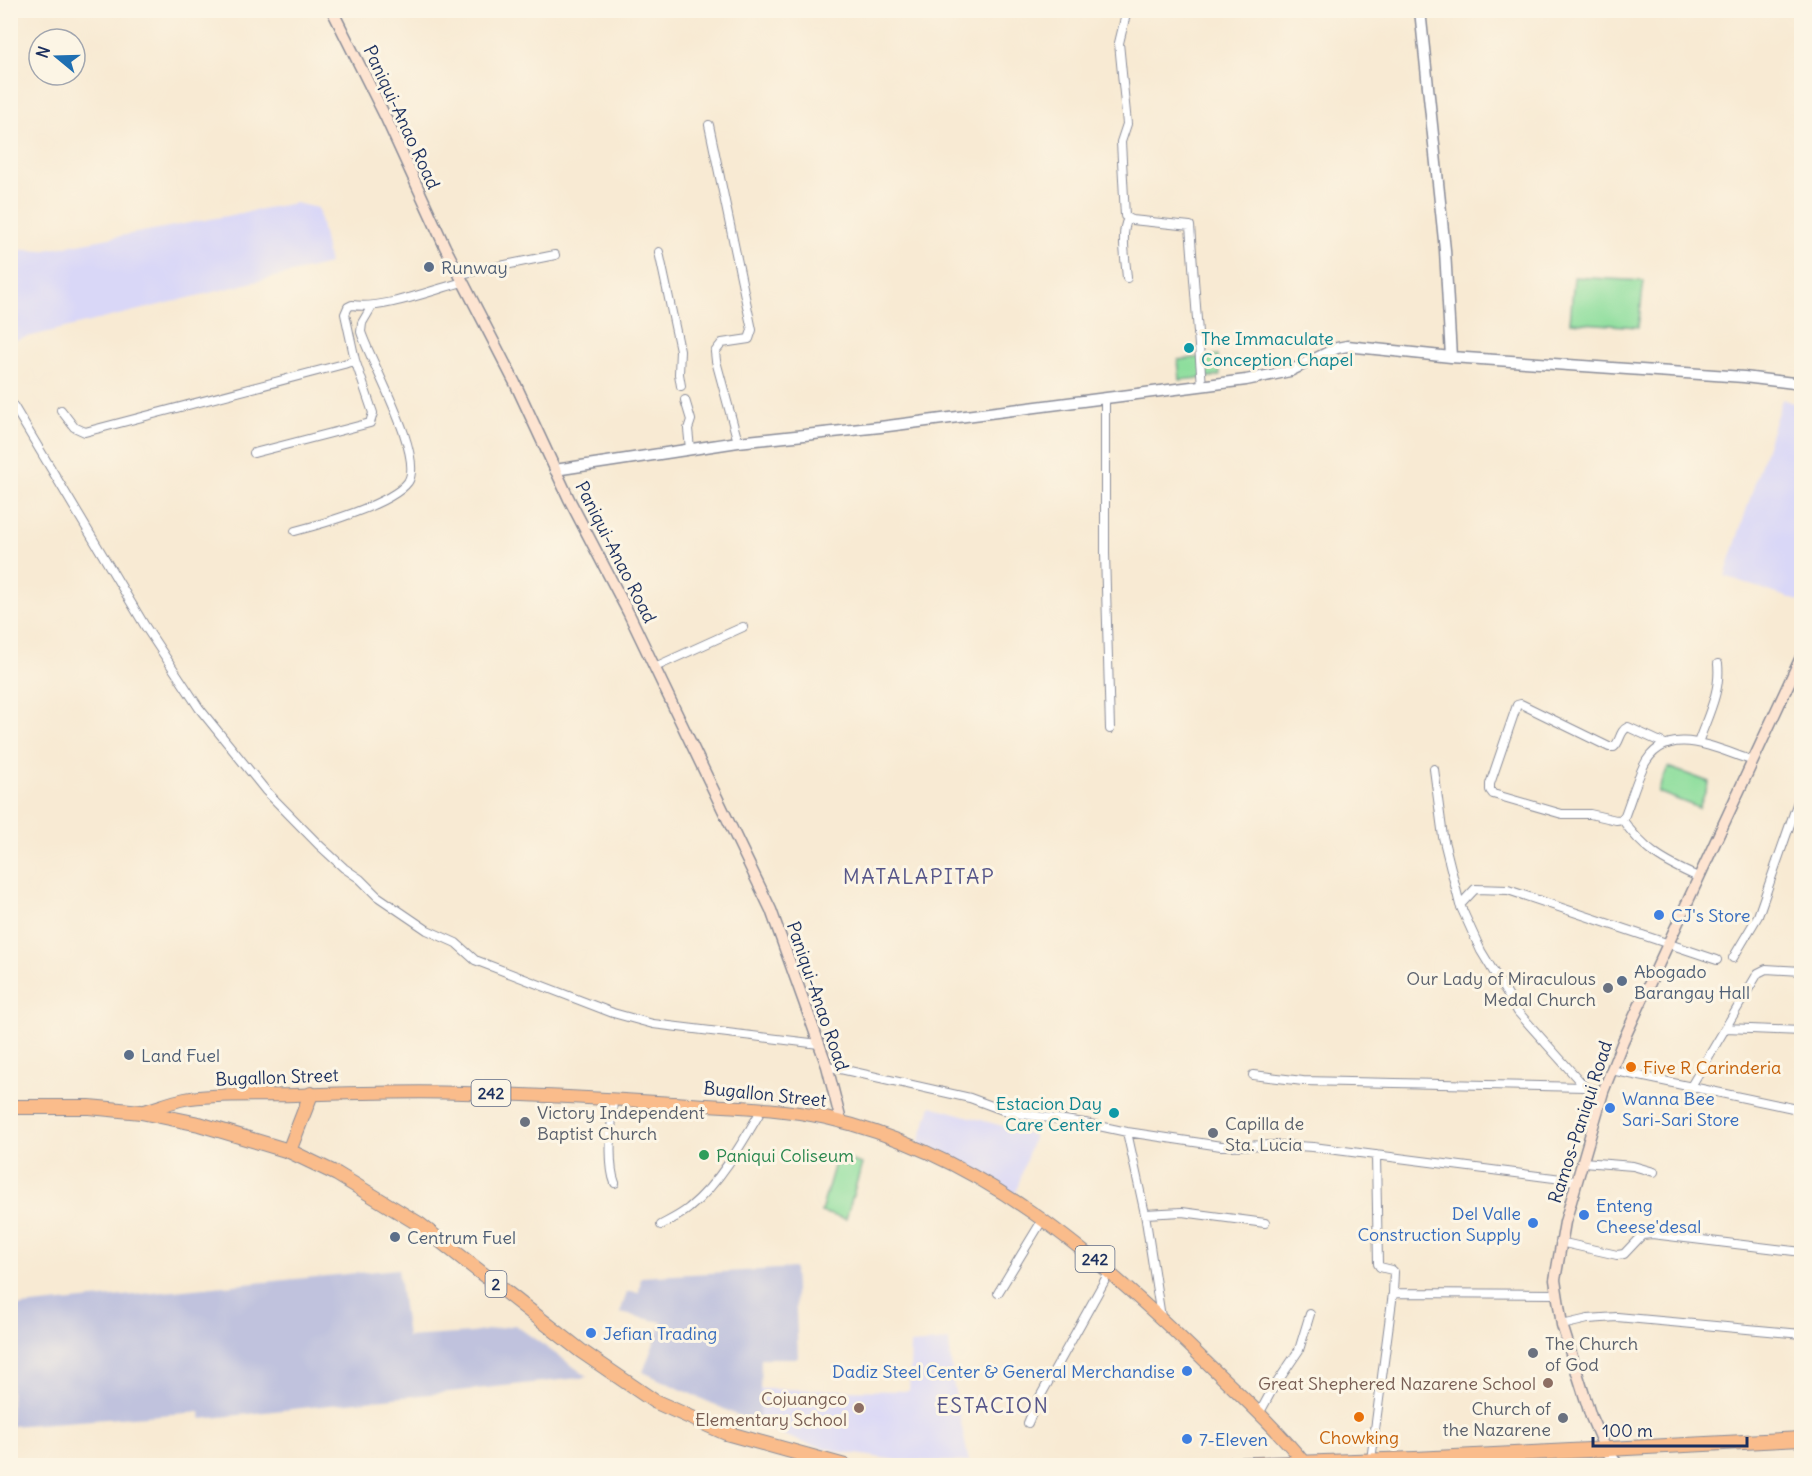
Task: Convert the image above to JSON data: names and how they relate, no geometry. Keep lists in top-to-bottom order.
{
  "streets": {
    "highway": ["2"],
    "main road": [
      "Paniqui-Anao Road",
      "Bugallon Street",
      "242",
      "Ramos-Paniqui Road"
    ]
  },
  "crossings": [
    ["Paniqui-Anao Road", "Bugallon Street"],
    ["Bugallon Street", "2"]
  ],
  "districts": ["MATALAPITAP", "ESTACION"],
  "places": [
    "Runway",
    "The Immaculate Conception Chapel",
    "CJ's Store",
    "Abogado Barangay Hall",
    "Our Lady of Miraculous Medal Church",
    "Land Fuel",
    "Five R Carinderia",
    "Wanna Bee Sari-Sari Store",
    "Estacion Day Care Center",
    "Victory Independent Baptist Church",
    "Capilla de Sta. Lucia",
    "Paniqui Coliseum",
    "Enteng Cheese'desal",
    "Del Valle Construction Supply",
    "Centrum Fuel",
    "Jefian Trading",
    "The Church of God",
    "Dadiz Steel Center & General Merchandise",
    "Great Shephered Nazarene School",
    "Cojuangco Elementary School",
    "Chowking",
    "Church of the Nazarene",
    "7-Eleven"
  ],
  "scale_bar": "100 m",
  "north": "left"
}
